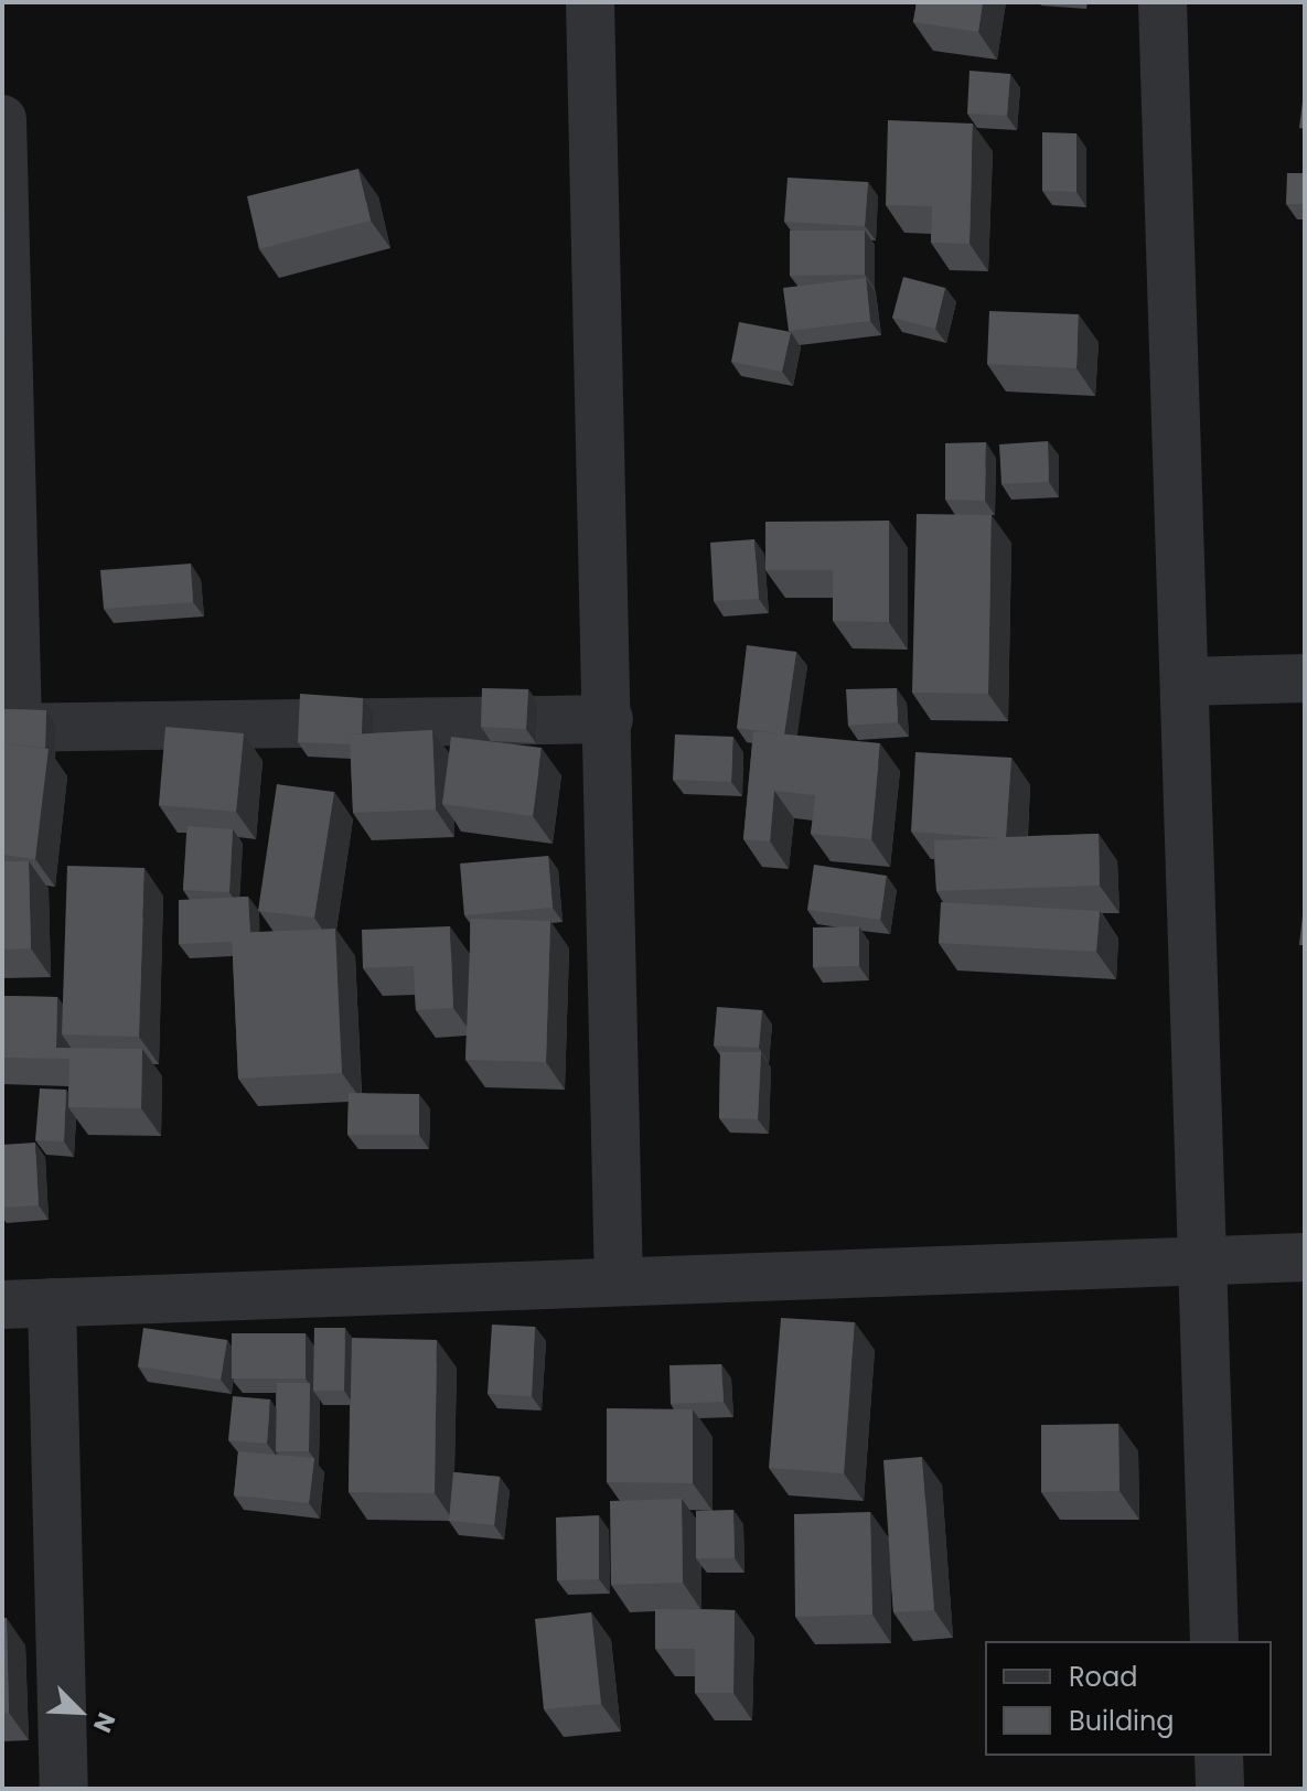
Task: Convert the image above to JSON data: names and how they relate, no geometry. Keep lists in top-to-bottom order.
{
  "legend": ["Road", "Building"],
  "north": "bottom right"
}
